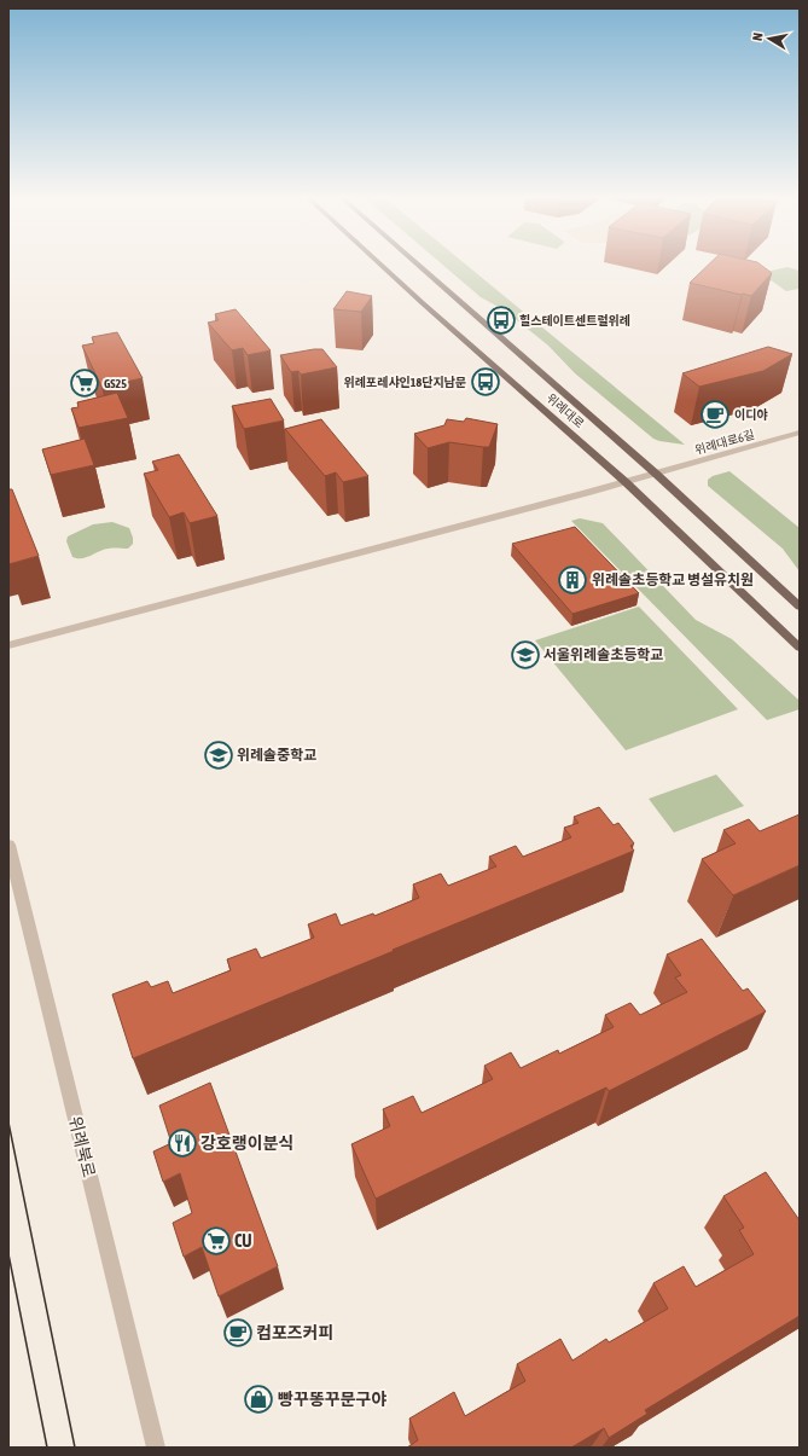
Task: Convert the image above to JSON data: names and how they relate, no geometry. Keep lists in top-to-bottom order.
{
  "streets": {
    "main road": ["위례대로"],
    "street": ["위례대로6길", "위례북로"]
  },
  "crossings": [
    ["위례대로", "위례대로6길"]
  ],
  "places": {
    "bus stop": ["힐스테이트센트럴위례", "위례포레샤인18단지남문"],
    "supermarket": ["GS25", "CU"],
    "cafe": ["이디야", "컴포즈커피"],
    "building": ["위례솔초등학교 병설유치원"],
    "school or university": ["서울위례솔초등학교", "위례솔중학교"],
    "restaurant": ["강호랭이분식"],
    "shop": ["빵꾸똥꾸문구야"]
  },
  "north": "left"
}
